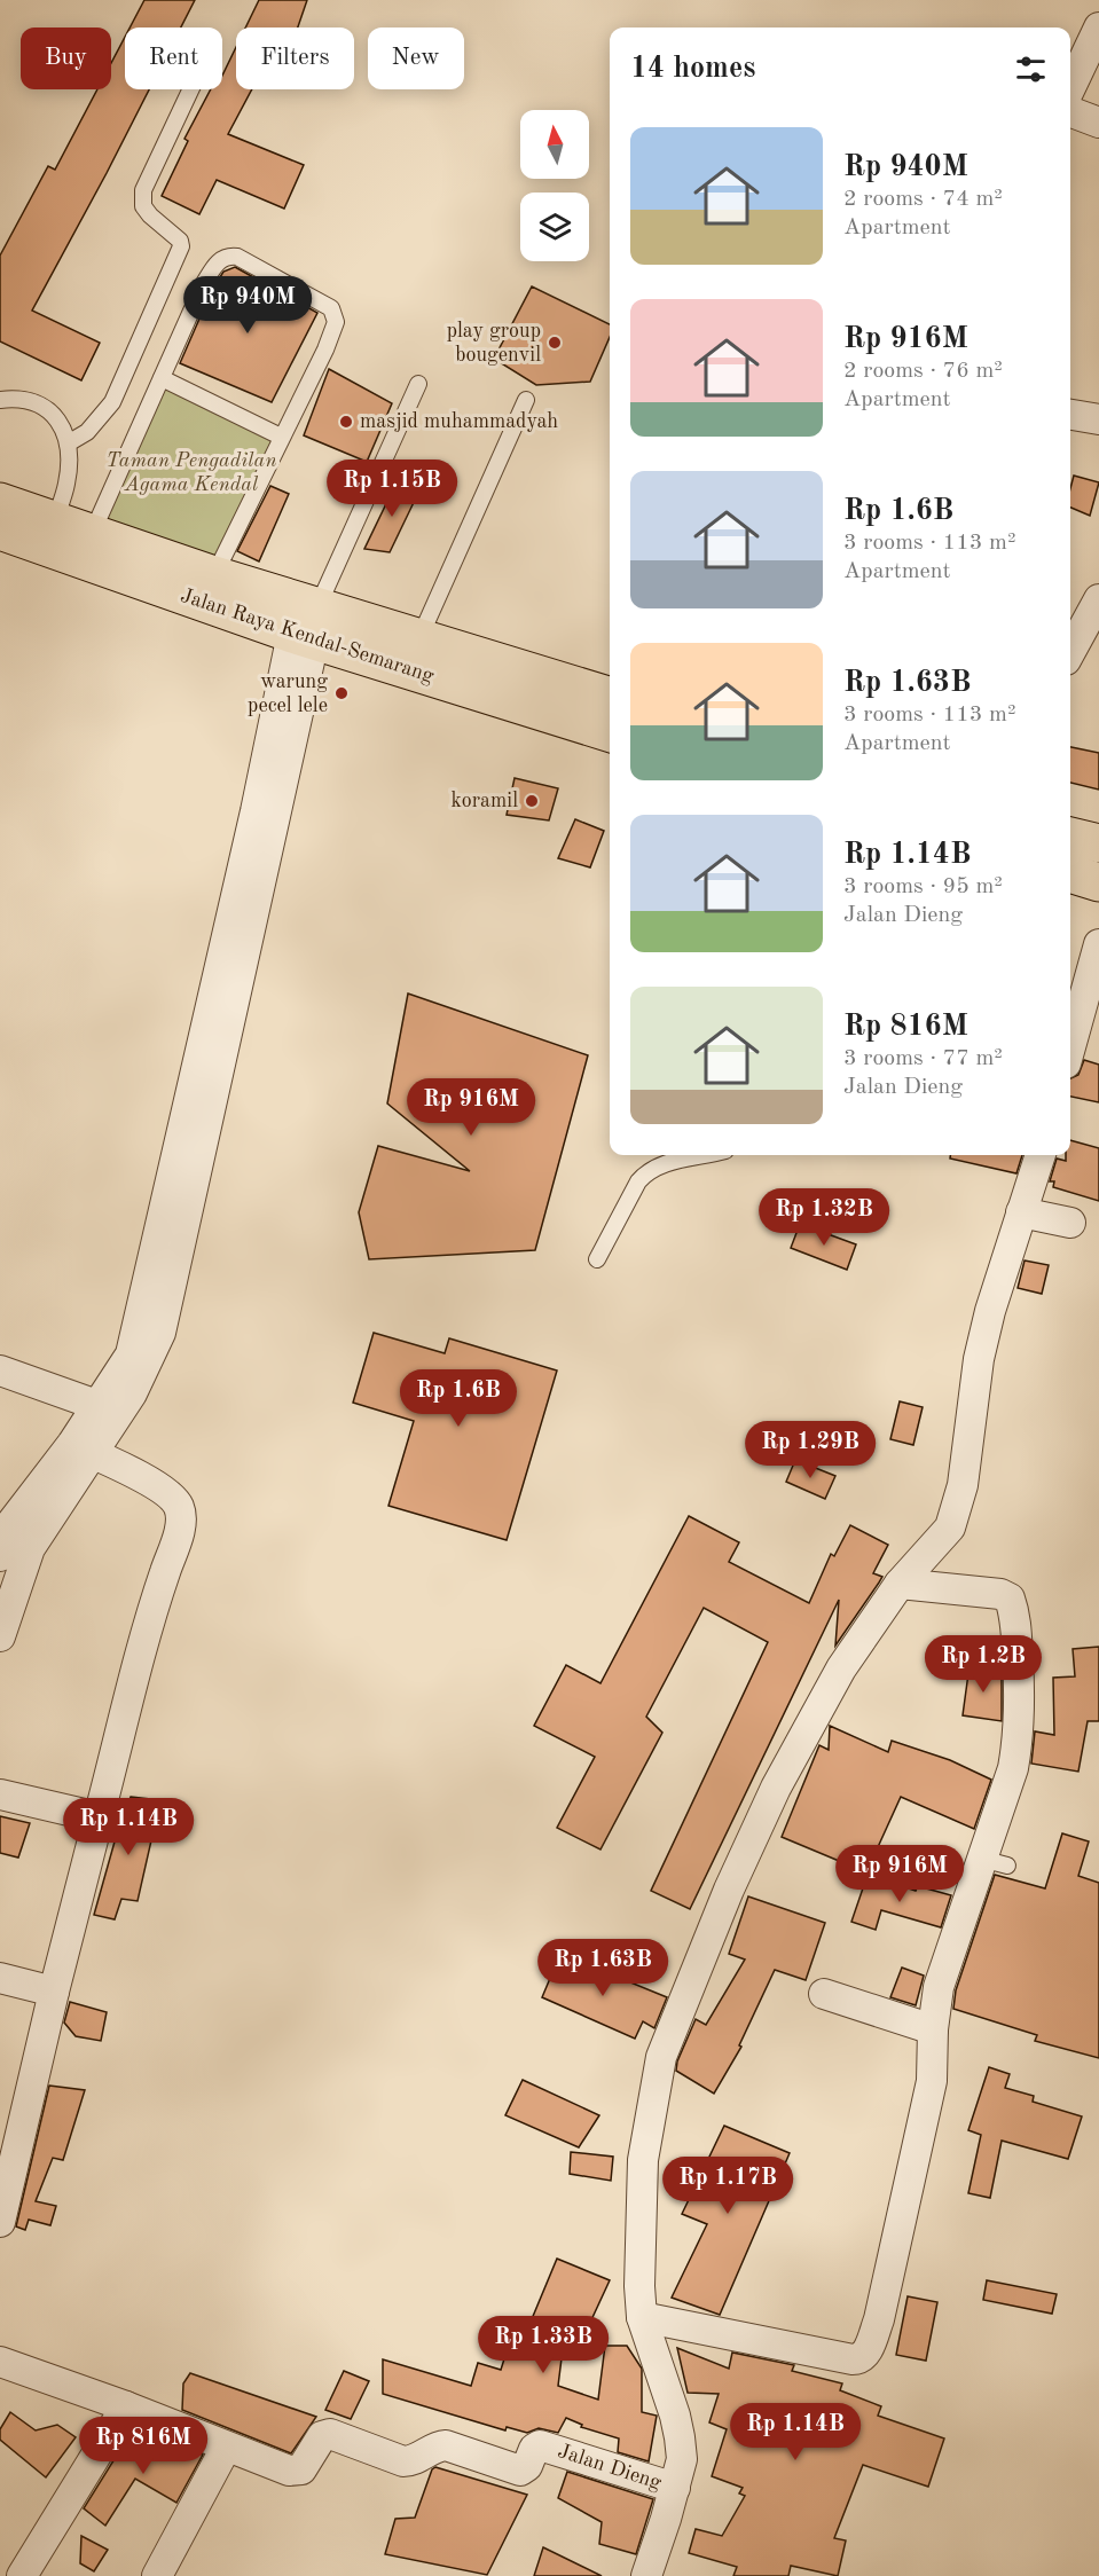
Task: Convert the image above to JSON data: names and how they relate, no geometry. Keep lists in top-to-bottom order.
{
  "streets": {
    "highway": ["Jalan Raya Kendal-Semarang"],
    "street": ["Jalan Dieng"]
  },
  "parks": ["Taman Pengadilan Agama Kendal"],
  "places": [
    "play group bougenvil",
    "masjid muhammadyah",
    "warung pecel lele",
    "koramil"
  ],
  "north": "top",
  "page": {
    "chip": [
      "Buy",
      "Rent",
      "Filters",
      "New"
    ],
    "heading": "14 homes",
    "list": [
      {
        "name": "Rp 940M",
        "note": "2 rooms · 74 m² · Apartment"
      },
      {
        "name": "Rp 916M",
        "note": "2 rooms · 76 m² · Apartment"
      },
      {
        "name": "Rp 1.6B",
        "note": "3 rooms · 113 m² · Apartment"
      },
      {
        "name": "Rp 1.63B",
        "note": "3 rooms · 113 m² · Apartment"
      },
      {
        "name": "Rp 1.14B",
        "note": "3 rooms · 95 m² · Jalan Dieng"
      },
      {
        "name": "Rp 816M",
        "note": "3 rooms · 77 m² · Jalan Dieng"
      }
    ],
    "price": [
      "Rp 940M",
      "Rp 1.15B",
      "Rp 916M",
      "Rp 1.32B",
      "Rp 1.6B",
      "Rp 1.29B",
      "Rp 1.2B",
      "Rp 1.14B",
      "Rp 916M",
      "Rp 1.63B",
      "Rp 1.17B",
      "Rp 1.33B",
      "Rp 1.14B",
      "Rp 816M"
    ]
  }
}
